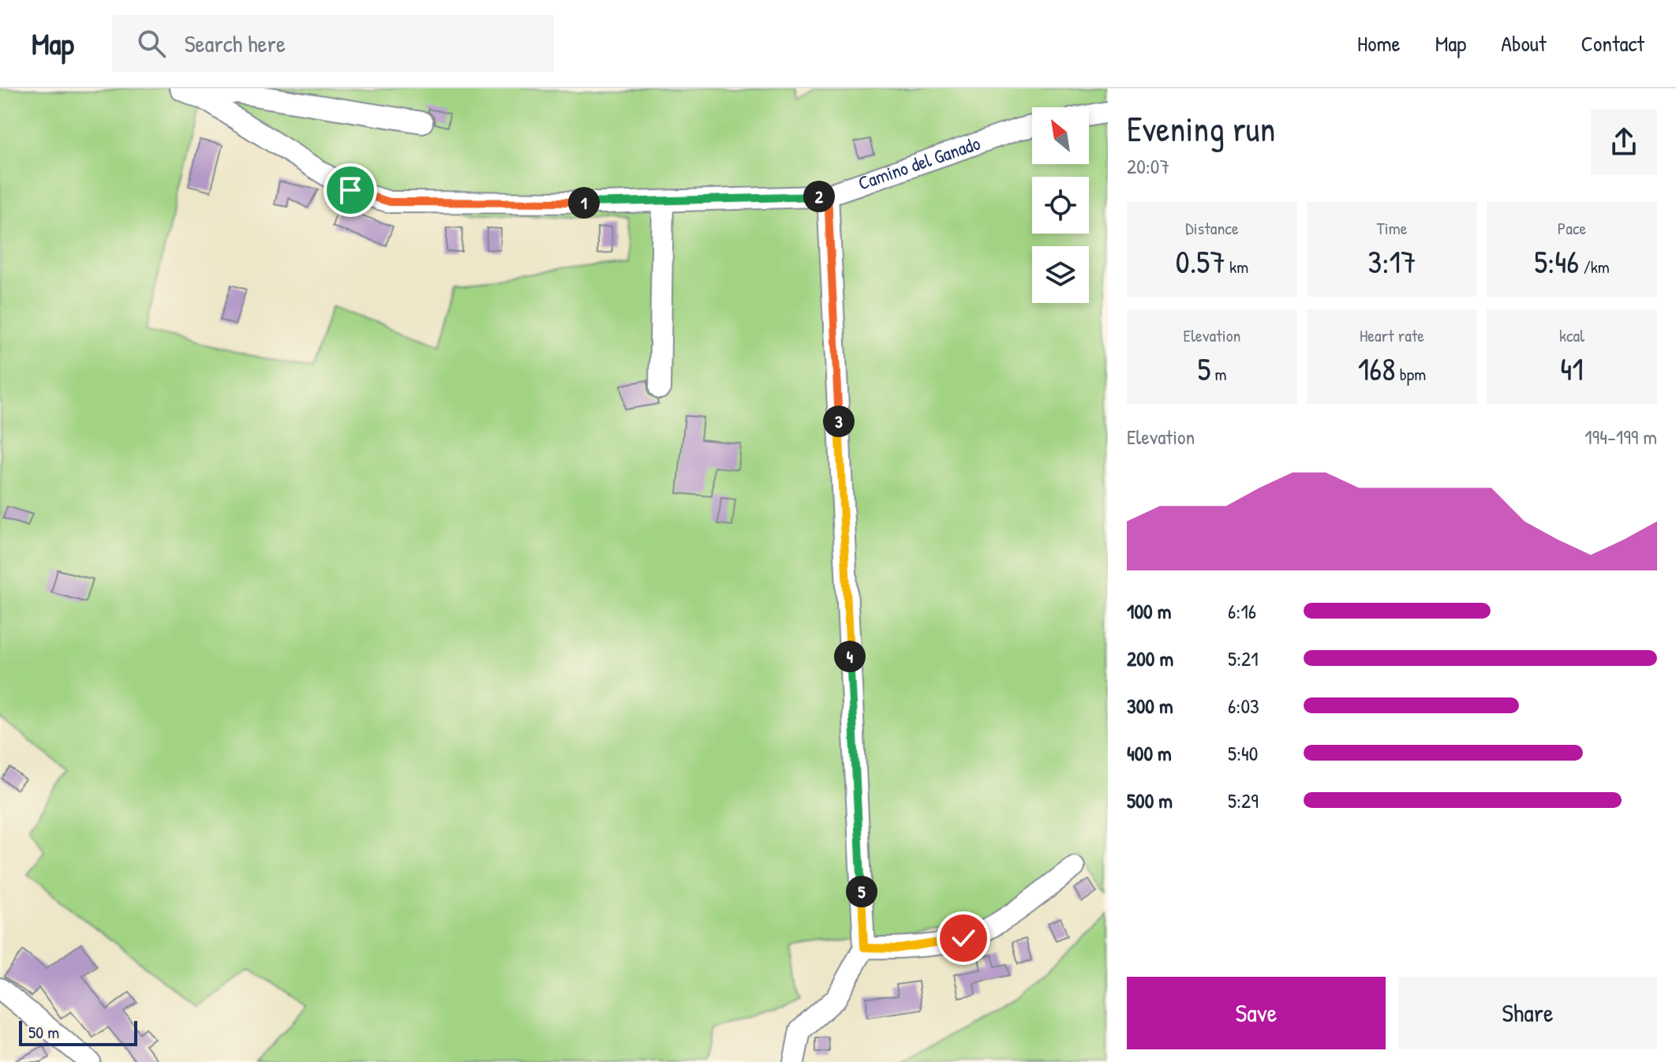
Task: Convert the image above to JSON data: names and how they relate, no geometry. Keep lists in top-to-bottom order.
{
  "streets": {
    "street": ["Camino del Ganado"]
  },
  "scale_bar": "50 m",
  "north": "top left",
  "page": {
    "header": "Map",
    "search": "Search here",
    "nav": [
      "Home",
      "Map",
      "About",
      "Contact"
    ],
    "heading": ["Evening run", "20:07"],
    "pins": [
      "2",
      "1",
      "3",
      "4",
      "5"
    ],
    "stats": [
      ["Distance", "0.57 km"],
      ["Time", "3:17"],
      ["Pace", "5:46 /km"],
      ["Elevation", "5 m"],
      ["Heart rate", "168 bpm"],
      ["kcal", "41"]
    ],
    "chart": ["Elevation", "194–199 m"],
    "list": [
      {
        "name": "100 m",
        "note": "6:16"
      },
      {
        "name": "200 m",
        "note": "5:21"
      },
      {
        "name": "300 m",
        "note": "6:03"
      },
      {
        "name": "400 m",
        "note": "5:40"
      },
      {
        "name": "500 m",
        "note": "5:29"
      }
    ],
    "buttons": ["Save", "Share"],
    "scale": "50 m"
  }
}
